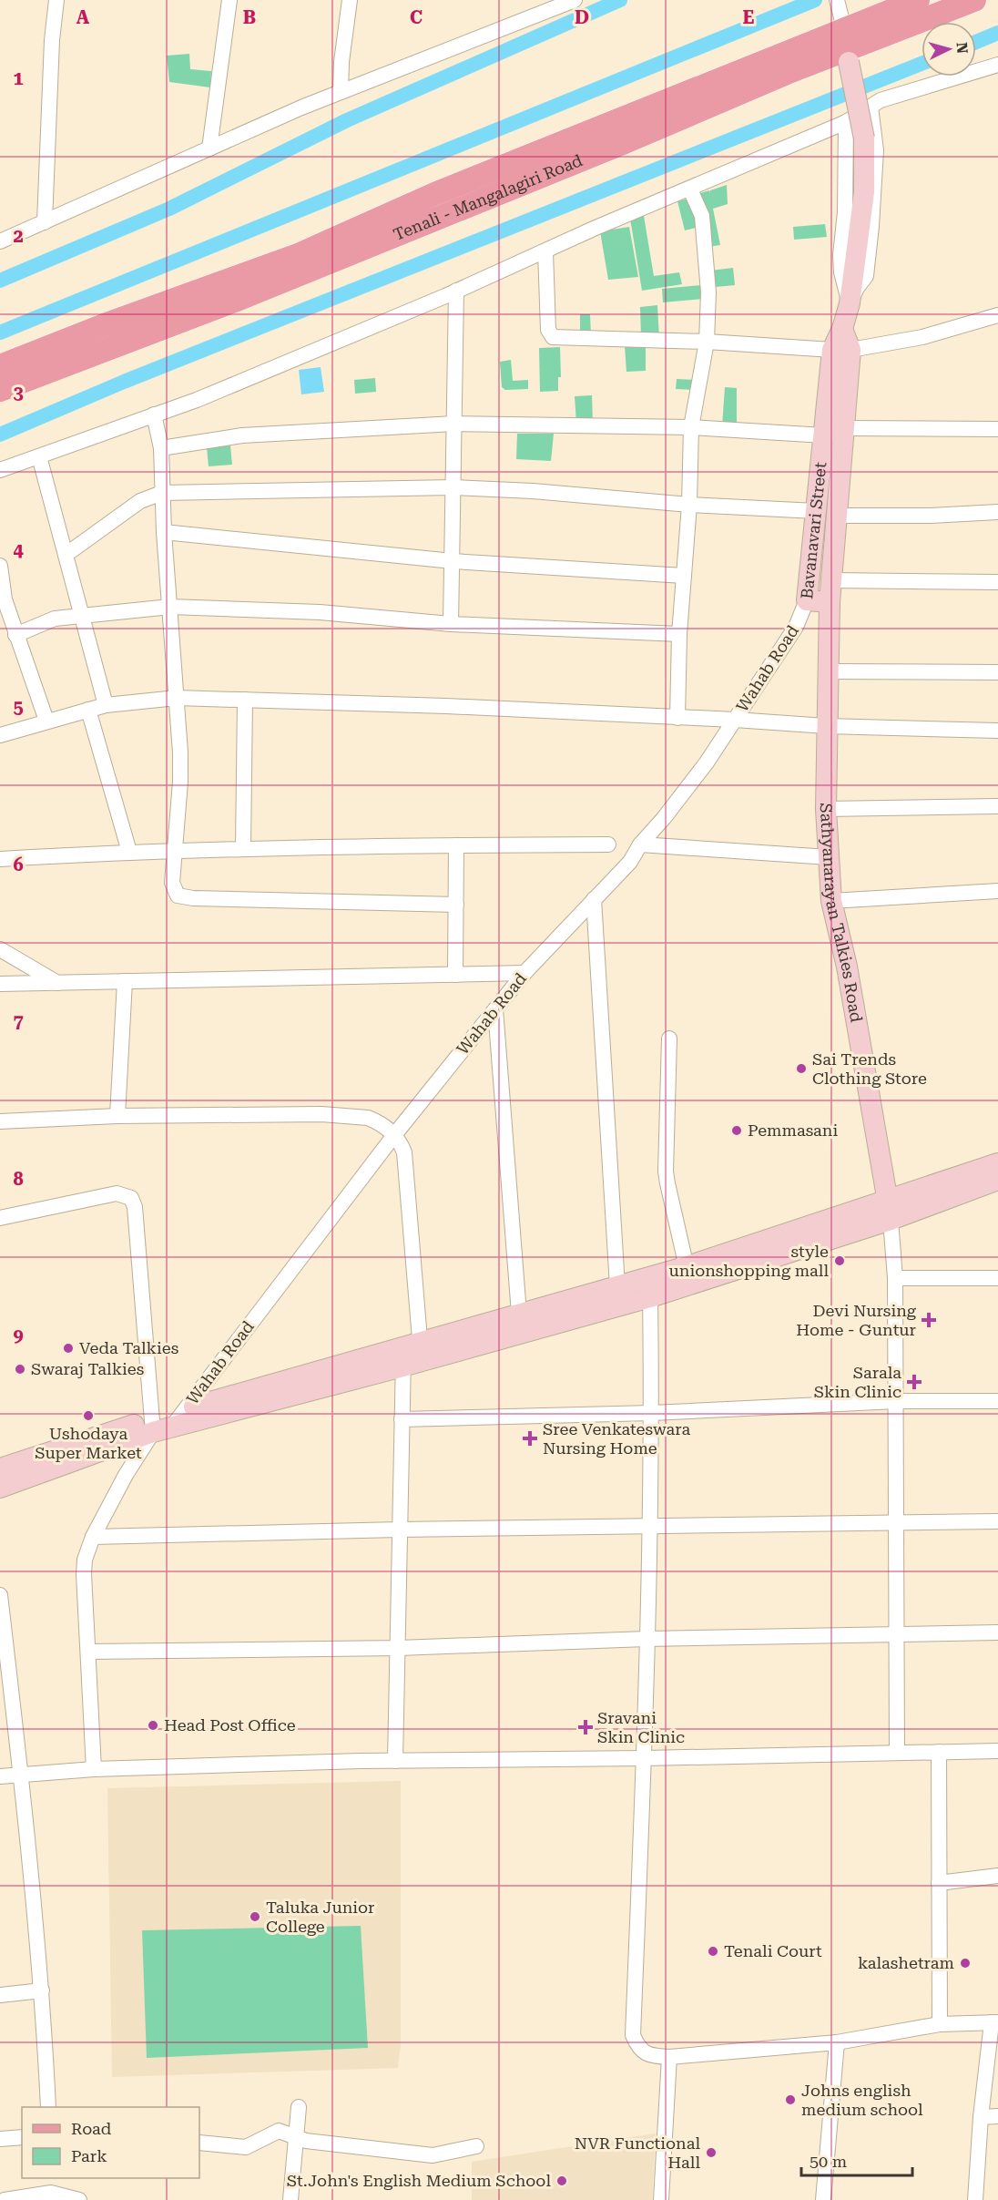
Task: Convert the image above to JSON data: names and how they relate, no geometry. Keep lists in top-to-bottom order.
{
  "streets": {
    "main road": ["Tenali - Mangalagiri Road", "Bavanavari Street", "Sathyanarayan Talkies Road"],
    "street": ["Wahab Road"]
  },
  "crossings": [
    ["Tenali - Mangalagiri Road", "Bavanavari Street"],
    ["Bavanavari Street", "Wahab Road"],
    ["Bavanavari Street", "Sathyanarayan Talkies Road"]
  ],
  "places": {
    "other": [
      "Sai Trends Clothing Store",
      "Pemmasani",
      "style unionshopping mall",
      "Veda Talkies",
      "Swaraj Talkies",
      "Ushodaya Super Market",
      "Head Post Office",
      "Taluka Junior College",
      "Tenali Court",
      "kalashetram",
      "Johns english medium school",
      "NVR Functional Hall",
      "St.John's English Medium School"
    ],
    "health": [
      "Devi Nursing Home - Guntur",
      "Sarala Skin Clinic",
      "Sree Venkateswara Nursing Home",
      "Sravani Skin Clinic"
    ]
  },
  "legend": ["Road", "Park"],
  "scale_bar": "50 m",
  "north": "right",
  "grid": {
    "columns": [
      "A",
      "B",
      "C",
      "D",
      "E"
    ],
    "rows": [
      "1",
      "2",
      "3",
      "4",
      "5",
      "6",
      "7",
      "8",
      "9"
    ]
  }
}
